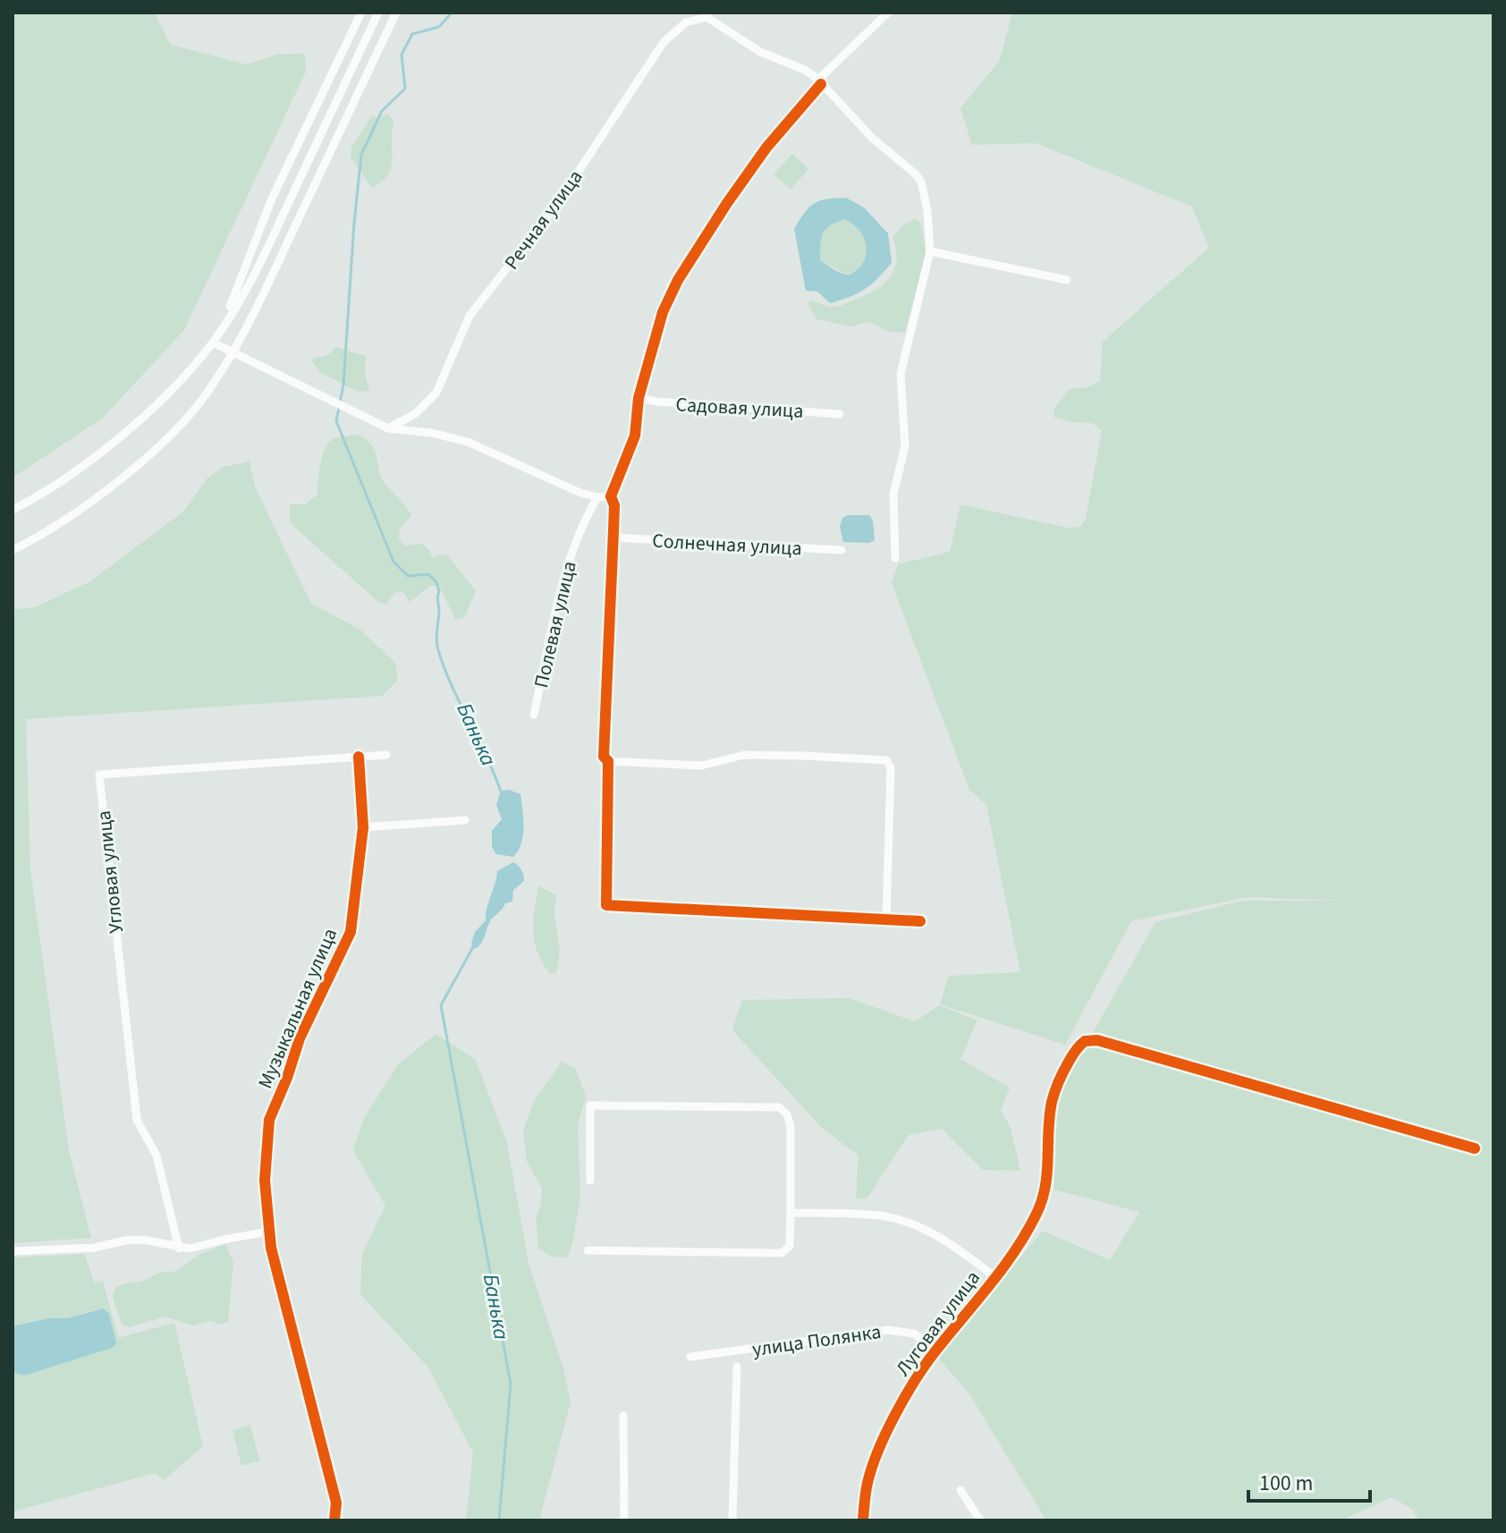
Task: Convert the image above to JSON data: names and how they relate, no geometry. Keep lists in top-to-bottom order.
{
  "streets": {
    "street": [
      "Речная улица",
      "Садовая улица",
      "Солнечная улица",
      "Полевая улица",
      "Угловая улица",
      "Музыкальная улица",
      "Луговая улица",
      "улица Полянка"
    ]
  },
  "crossings": [
    ["Угловая улица", "Музыкальная улица"],
    ["Луговая улица", "улица Полянка"]
  ],
  "water": ["Банька"],
  "scale_bar": "100 m"
}
